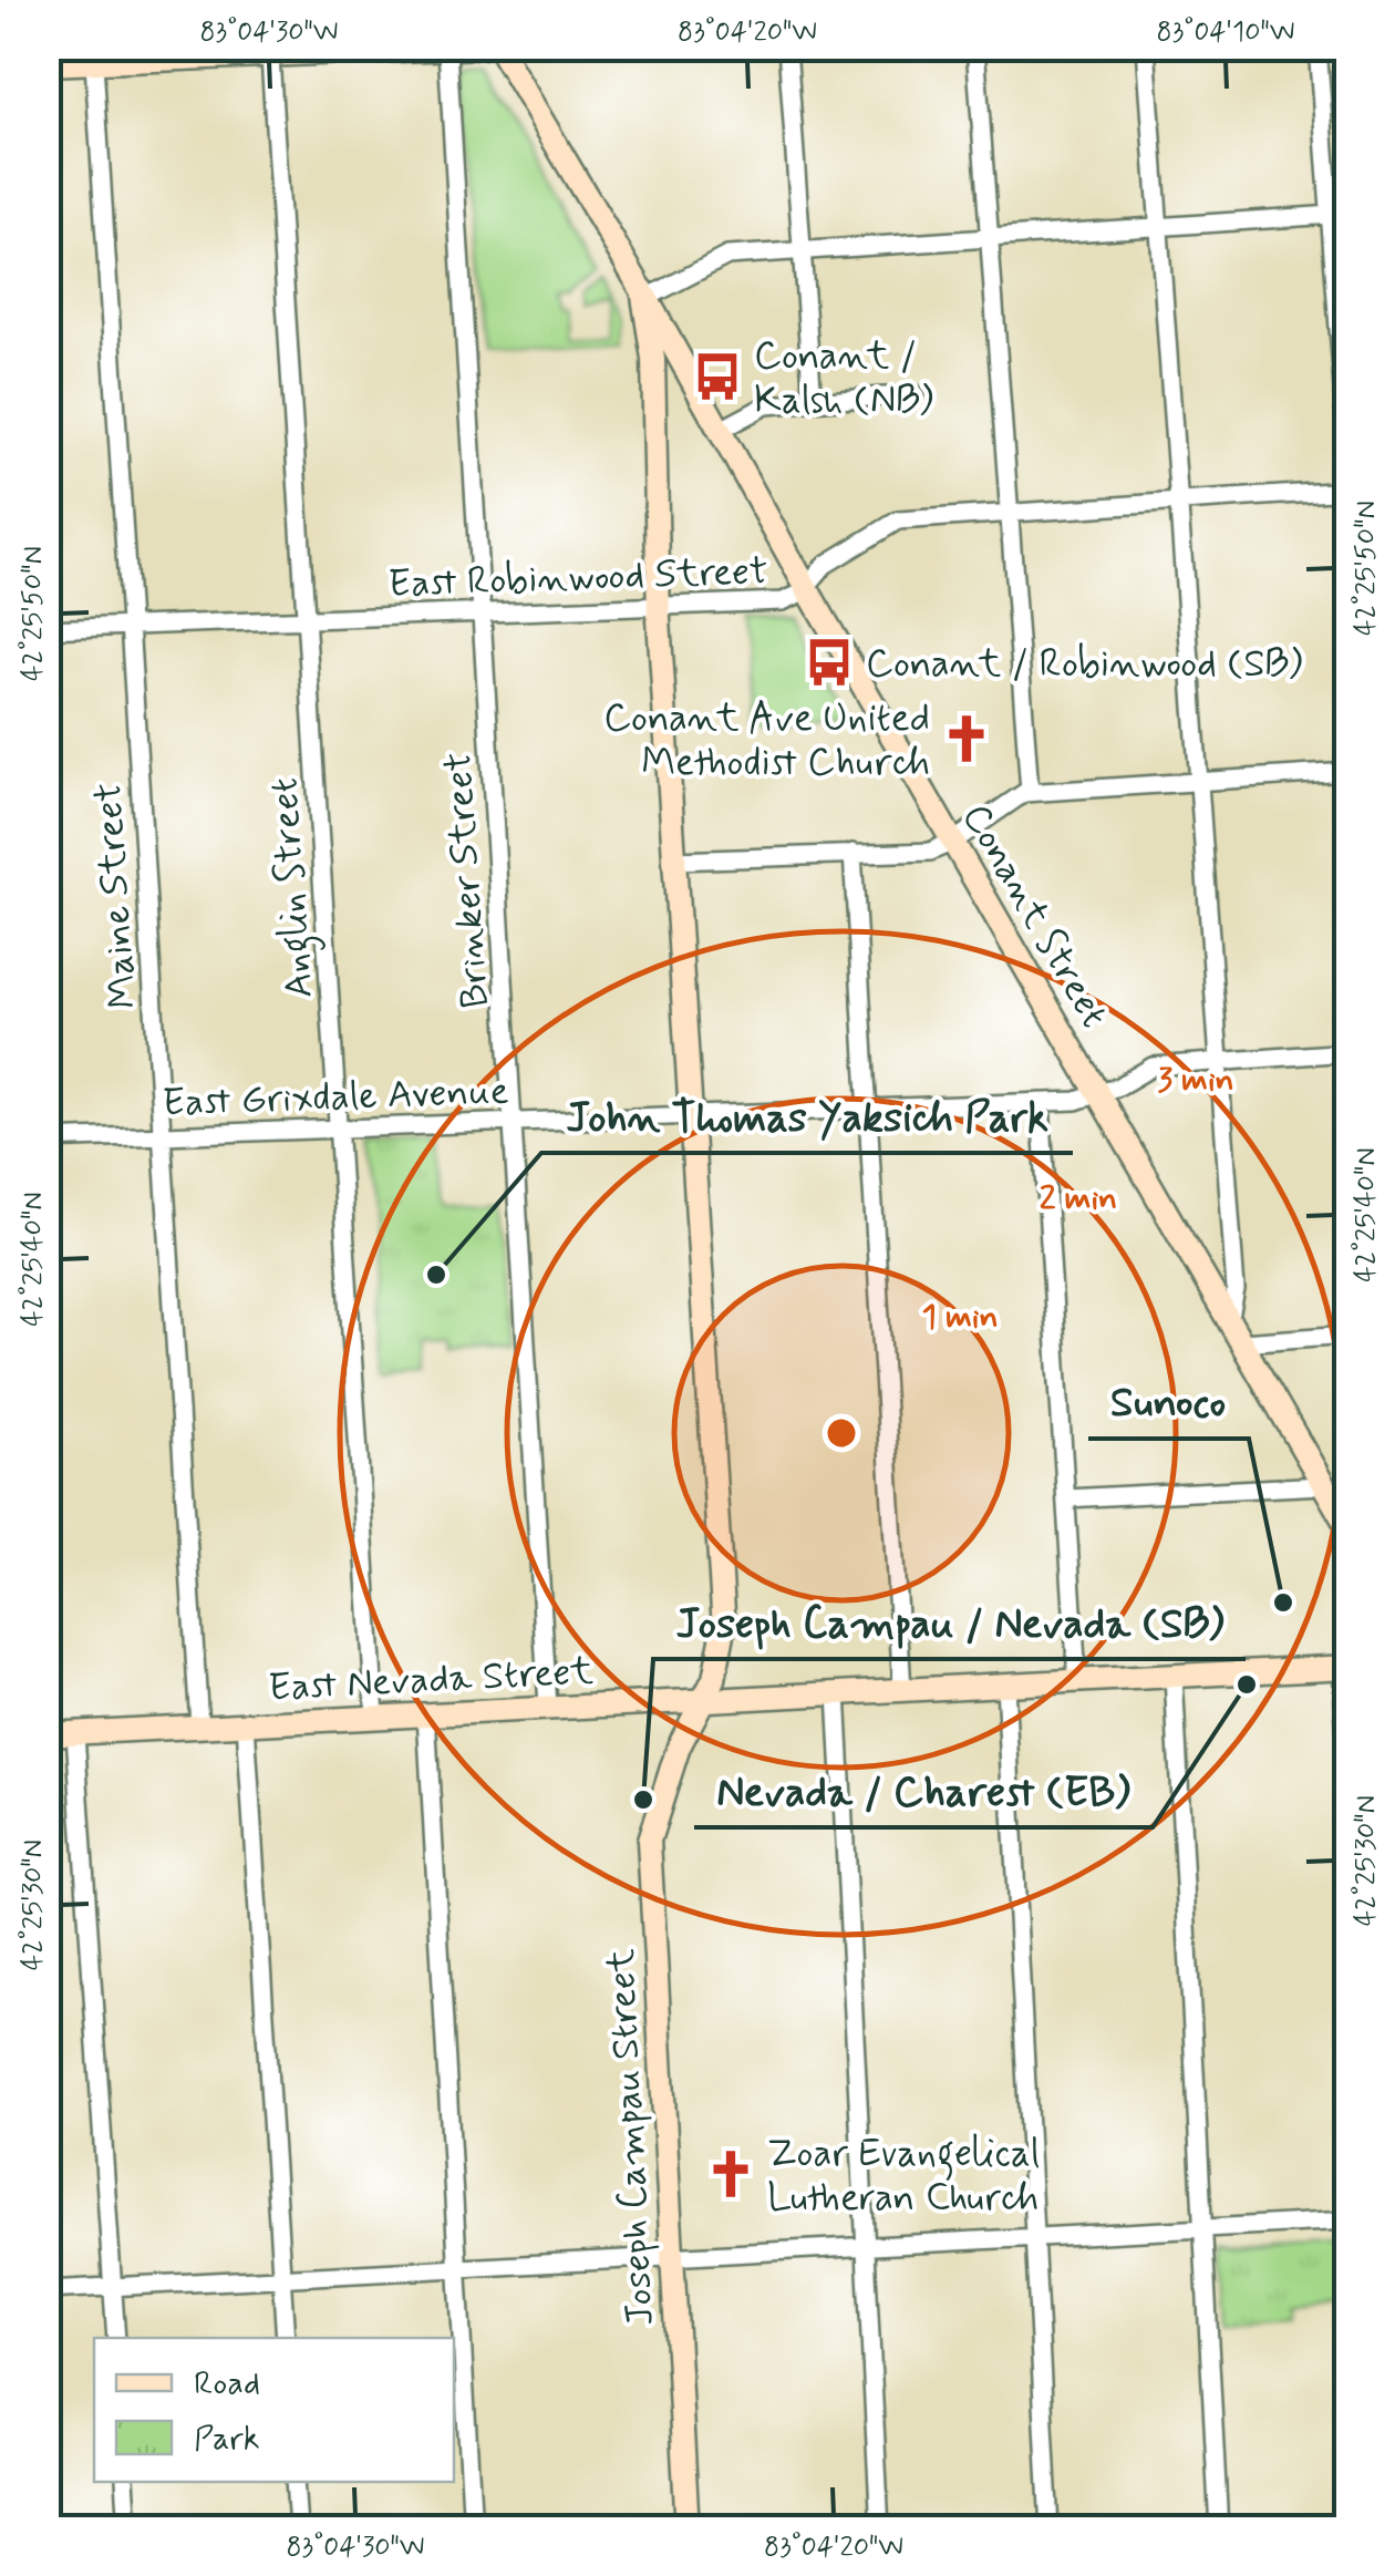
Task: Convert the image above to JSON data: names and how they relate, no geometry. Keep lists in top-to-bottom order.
{
  "streets": {
    "street": [
      "East Robinwood Street",
      "Brinker Street",
      "Anglin Street",
      "Maine Street",
      "Conant Street",
      "East Grixdale Avenue",
      "East Nevada Street",
      "Joseph Campau Street"
    ]
  },
  "crossings": [
    ["East Robinwood Street", "Brinker Street"],
    ["East Robinwood Street", "Anglin Street"],
    ["East Robinwood Street", "Maine Street"],
    ["East Robinwood Street", "Conant Street"],
    ["East Robinwood Street", "Joseph Campau Street"],
    ["Brinker Street", "East Grixdale Avenue"],
    ["Brinker Street", "East Nevada Street"],
    ["Anglin Street", "East Grixdale Avenue"],
    ["Anglin Street", "East Nevada Street"],
    ["Maine Street", "East Grixdale Avenue"],
    ["Maine Street", "East Nevada Street"],
    ["Conant Street", "East Grixdale Avenue"],
    ["Conant Street", "Joseph Campau Street"],
    ["East Grixdale Avenue", "Joseph Campau Street"],
    ["East Nevada Street", "Joseph Campau Street"]
  ],
  "places": {
    "bus stop": ["Conant / Kalsh (NB)", "Conant / Robinwood (SB)"],
    "church": ["Conant Ave United Methodist Church", "Zoar Evangelical Lutheran Church"],
    "other": [
      "John Thomas Yaksich Park",
      "Sunoco",
      "Nevada / Charest (EB)",
      "Joseph Campau / Nevada (SB)"
    ]
  },
  "legend": ["Road", "Park"],
  "coordinates": [
    "83°04'30\"W",
    "83°04'20\"W",
    "83°04'10\"W",
    "42°25'50\"N",
    "42°25'40\"N",
    "42°25'30\"N"
  ],
  "rings": ["3 min", "2 min", "1 min"]
}
